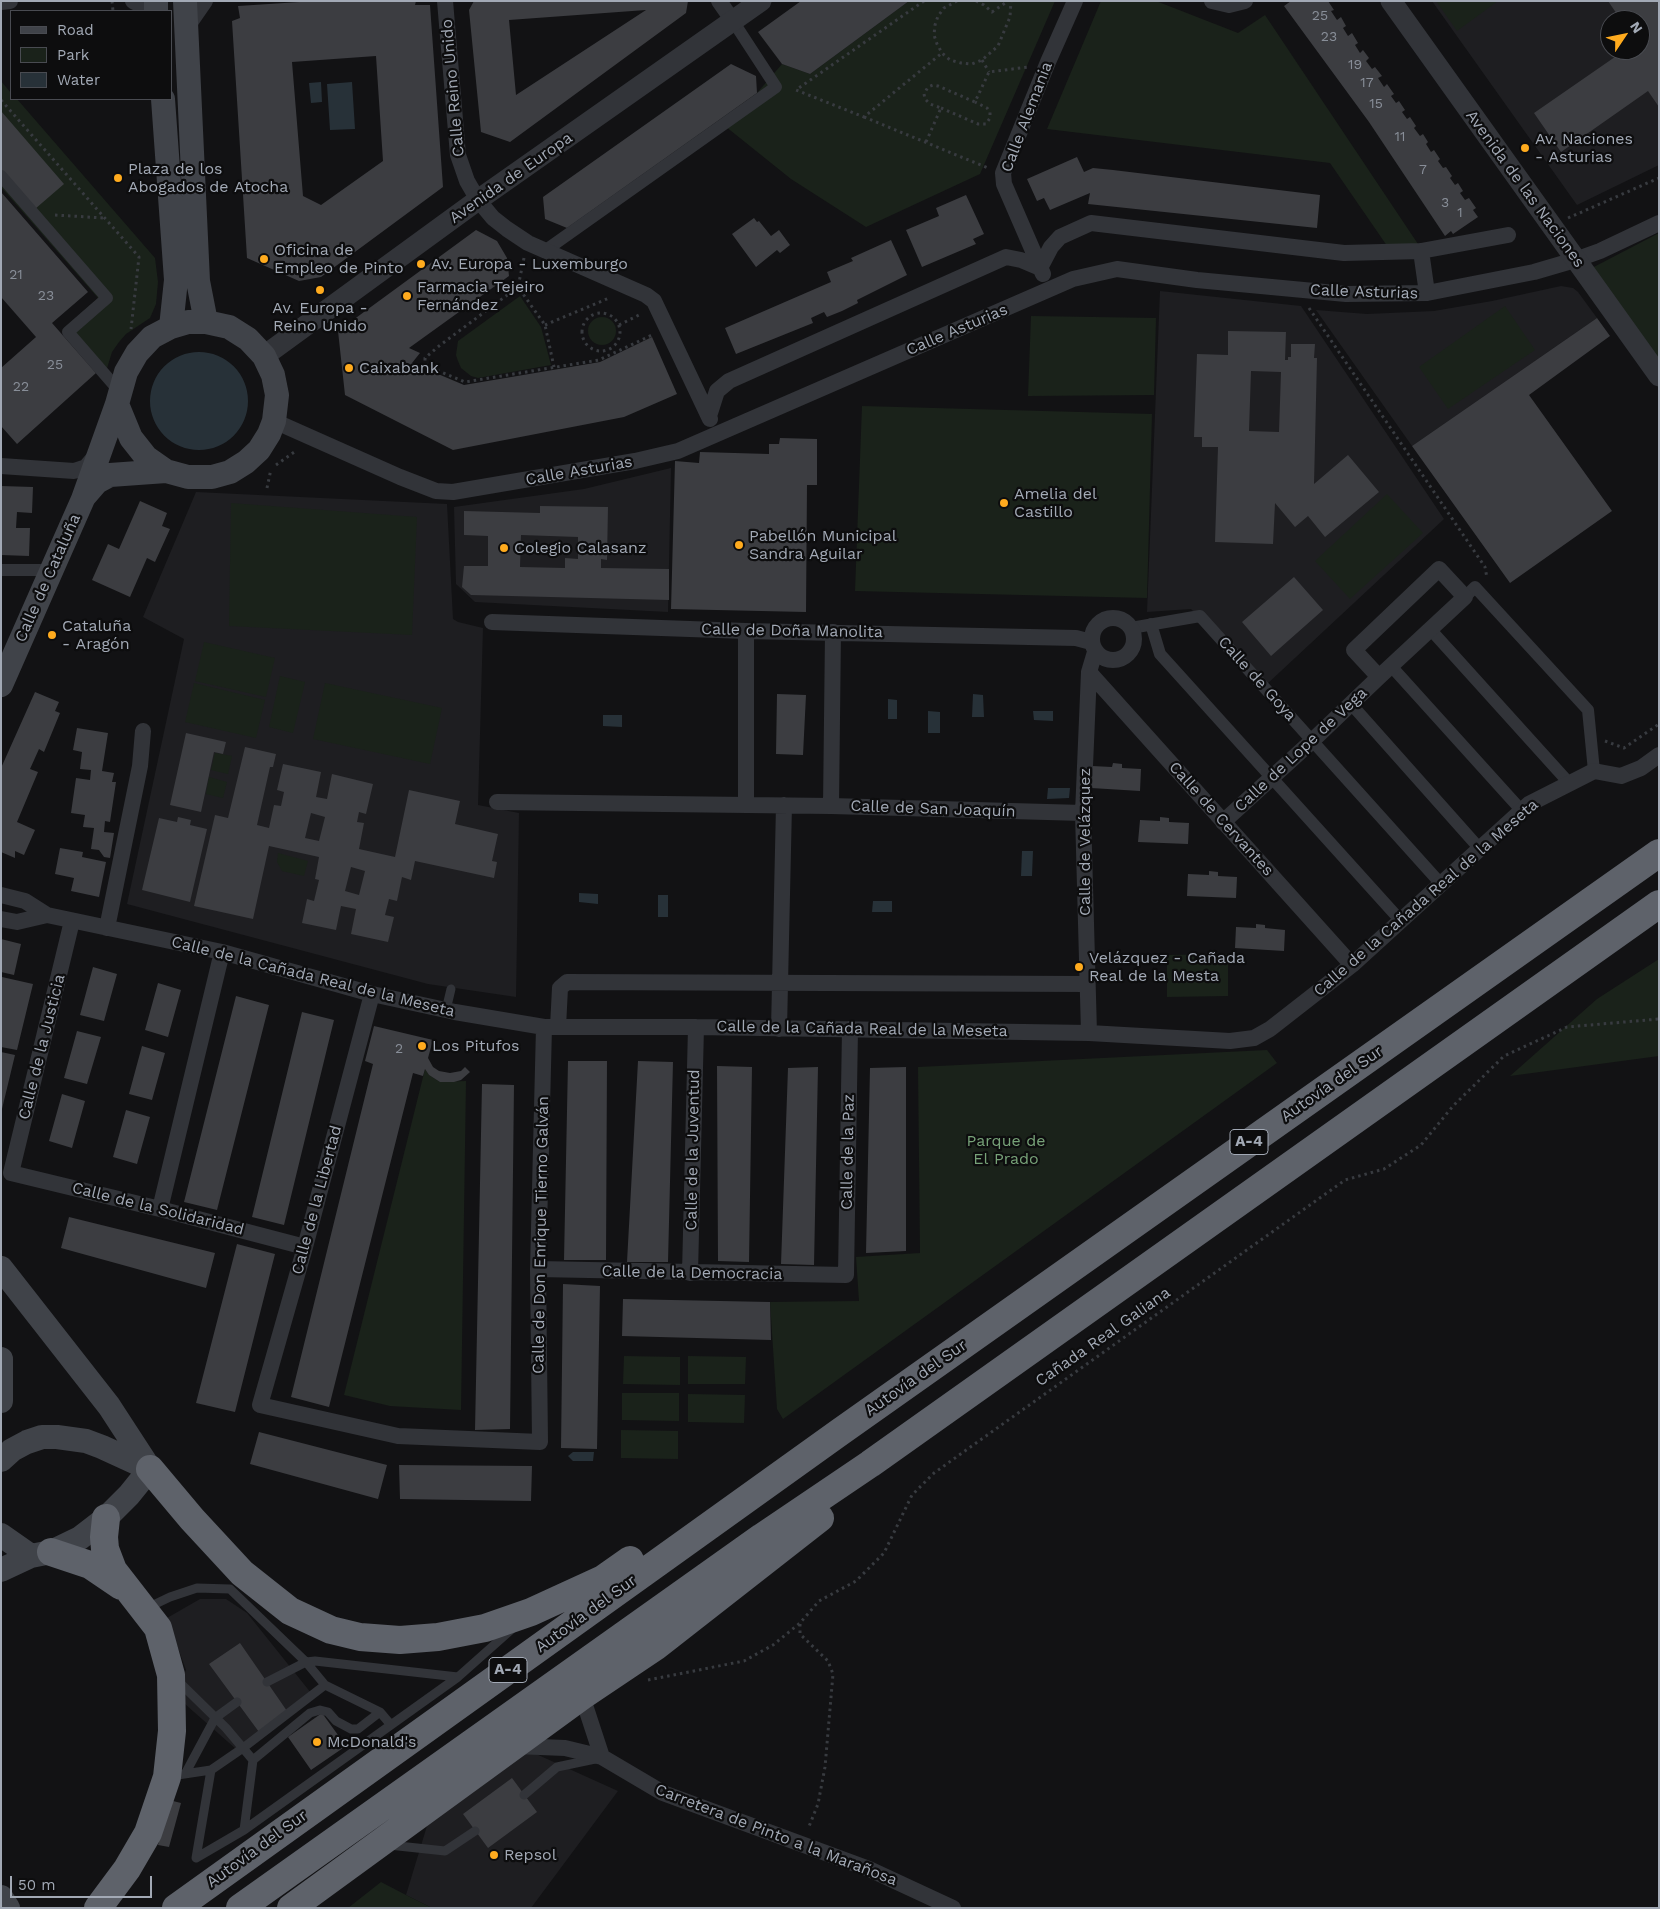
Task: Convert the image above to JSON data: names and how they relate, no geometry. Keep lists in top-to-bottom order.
{
  "streets": {
    "highway": ["Autovía del Sur", "A-4"],
    "main road": ["Calle de Cataluña"],
    "street": [
      "Calle Reino Unido",
      "Calle Alemania",
      "Avenida de Europa",
      "Avenida de las Naciones",
      "Calle Asturias",
      "Calle de Doña Manolita",
      "Calle de Goya",
      "Calle de Lope de Vega",
      "Calle de San Joaquín",
      "Calle de Cervantes",
      "Calle de Velázquez",
      "Calle de la Cañada Real de la Meseta",
      "Calle de la Justicia",
      "Calle de la Juventud",
      "Calle de la Paz",
      "Calle de la Libertad",
      "Calle de la Solidaridad",
      "Calle de Don Enrique Tierno Galván",
      "Calle de la Democracia",
      "Carretera de Pinto a la Marañosa"
    ],
    "path": ["Cañada Real Galiana"]
  },
  "crossings": [
    ["Calle Reino Unido", "Avenida de Europa"],
    ["Calle Alemania", "Calle Asturias"],
    ["Avenida de Europa", "Calle Asturias"],
    ["Avenida de las Naciones", "Calle Asturias"],
    ["Calle de Doña Manolita", "Calle de Goya"],
    ["Calle de Doña Manolita", "Calle de Velázquez"],
    ["Calle de Goya", "Calle de Lope de Vega"],
    ["Calle de Goya", "Calle de Velázquez"],
    ["Calle de Goya", "Calle de la Cañada Real de la Meseta"],
    ["Calle de Lope de Vega", "Calle de Cervantes"],
    ["Calle de San Joaquín", "Calle de Velázquez"],
    ["Calle de Cervantes", "Calle de Velázquez"],
    ["Calle de Cervantes", "Calle de la Cañada Real de la Meseta"],
    ["Calle de Velázquez", "Calle de la Cañada Real de la Meseta"],
    ["Calle de Velázquez", "Calle de Don Enrique Tierno Galván"],
    ["Calle de la Cañada Real de la Meseta", "Calle de la Justicia"],
    ["Calle de la Cañada Real de la Meseta", "Calle de la Juventud"],
    ["Calle de la Cañada Real de la Meseta", "Calle de la Paz"],
    ["Calle de la Cañada Real de la Meseta", "Calle de la Libertad"],
    ["Calle de la Cañada Real de la Meseta", "Calle de Don Enrique Tierno Galván"],
    ["Calle de la Justicia", "Calle de la Solidaridad"],
    ["Calle de la Juventud", "Calle de la Democracia"],
    ["Calle de la Paz", "Calle de la Democracia"],
    ["Calle de la Libertad", "Calle de la Solidaridad"],
    ["Calle de la Libertad", "Calle de Don Enrique Tierno Galván"],
    ["Calle de Don Enrique Tierno Galván", "Calle de la Democracia"]
  ],
  "parks": ["Parque de El Prado"],
  "places": [
    "Av. Naciones - Asturias",
    "Plaza de los Abogados de Atocha",
    "Oficina de Empleo de Pinto",
    "Av. Europa - Luxemburgo",
    "Av. Europa - Reino Unido",
    "Farmacia Tejeiro Fernández",
    "Caixabank",
    "Amelia del Castillo",
    "Pabellón Municipal Sandra Aguilar",
    "Colegio Calasanz",
    "Cataluña - Aragón",
    "Velázquez - Cañada Real de la Mesta",
    "Los Pitufos",
    "McDonald's",
    "Repsol"
  ],
  "house_numbers": [
    "25",
    "23",
    "19",
    "17",
    "15",
    "11",
    "7",
    "3",
    "1",
    "21",
    "23",
    "25",
    "22",
    "2"
  ],
  "legend": ["Road", "Park", "Water"],
  "scale_bar": "50 m",
  "north": "top right"
}
